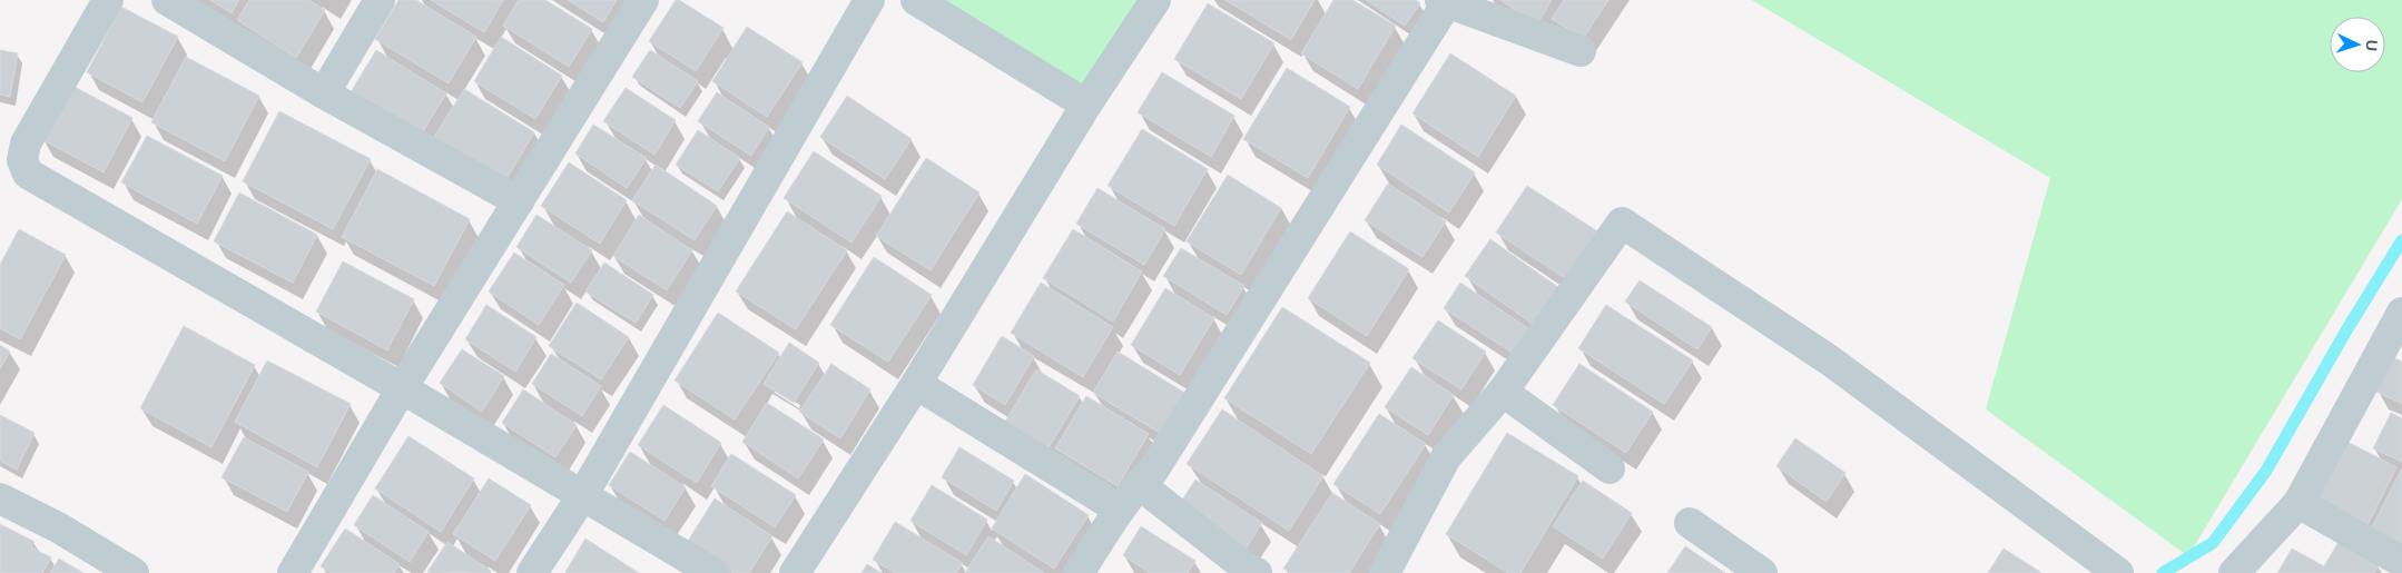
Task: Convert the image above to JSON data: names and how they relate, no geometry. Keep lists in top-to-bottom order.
{
  "north": "right"
}
